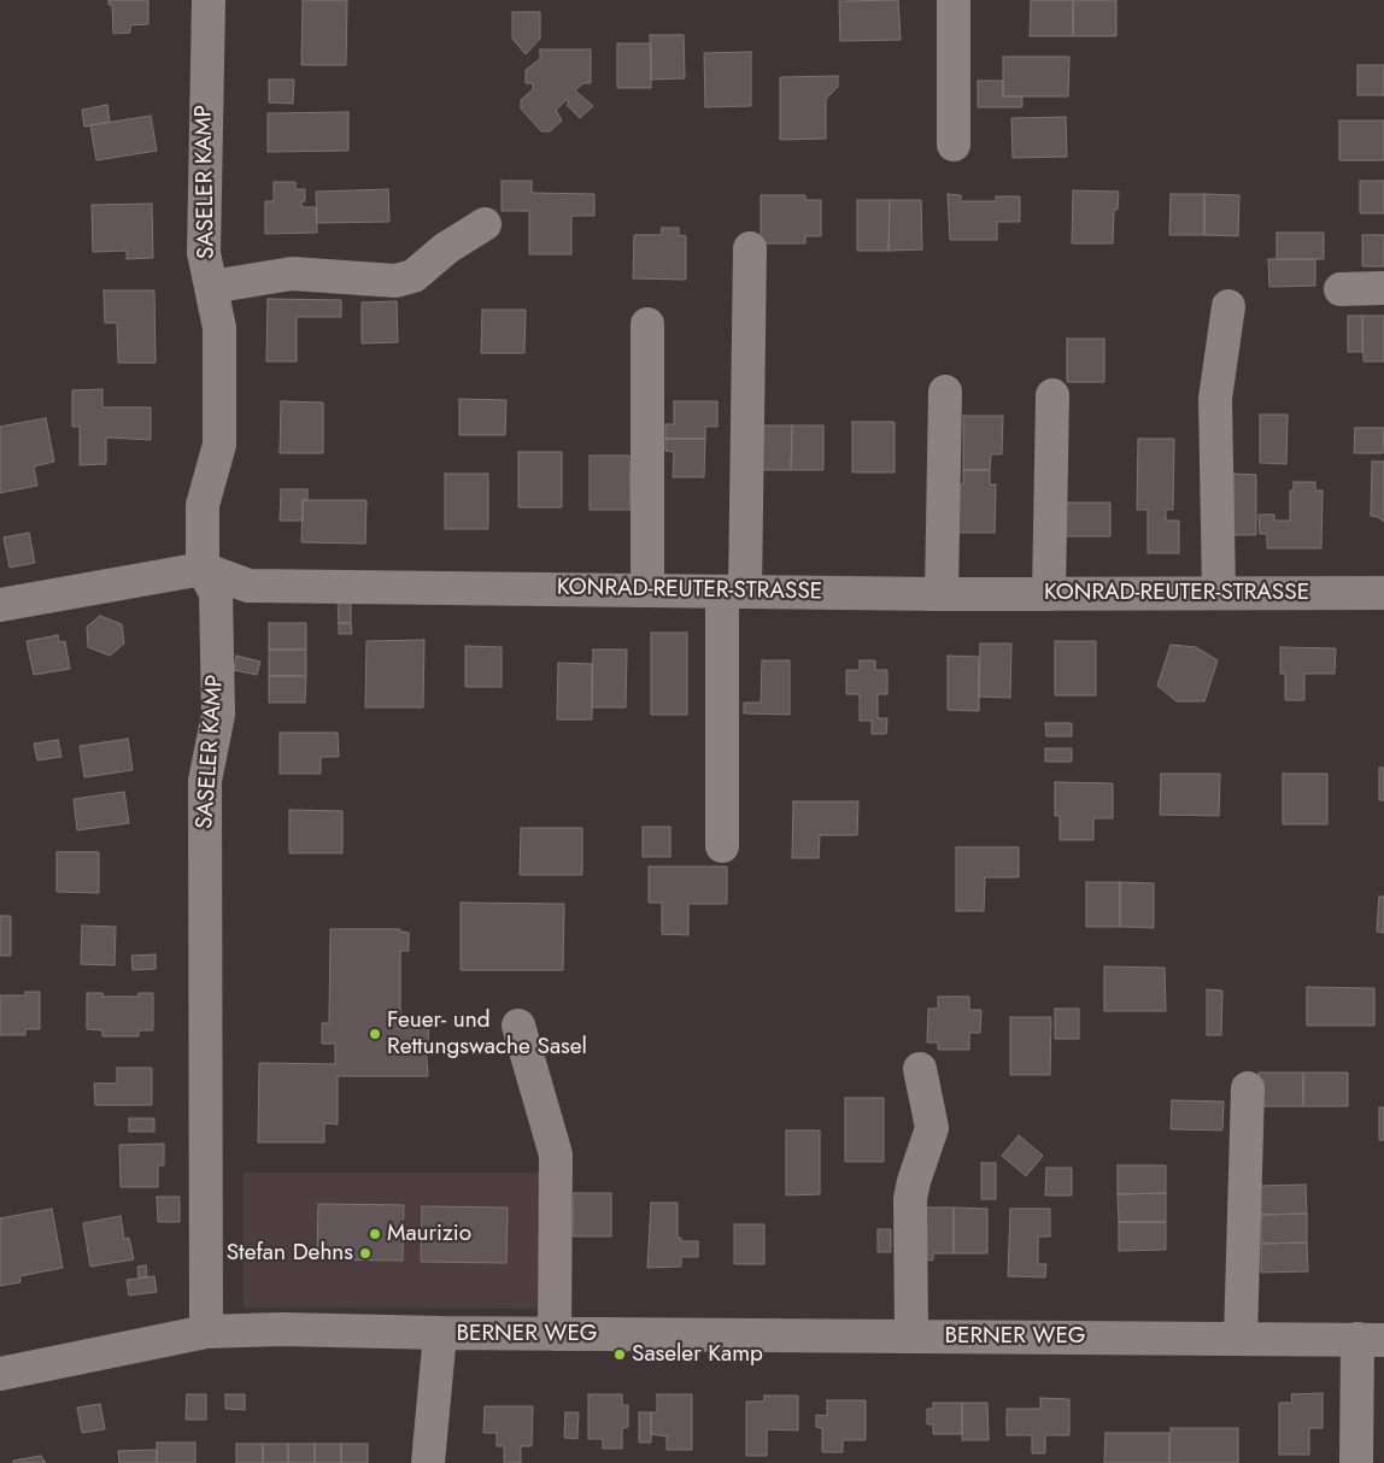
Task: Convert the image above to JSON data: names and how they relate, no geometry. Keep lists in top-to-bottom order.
{
  "streets": {
    "street": ["SASELER KAMP", "KONRAD-REUTER-STRASSE", "BERNER WEG"]
  },
  "crossings": [
    ["SASELER KAMP", "KONRAD-REUTER-STRASSE"],
    ["SASELER KAMP", "BERNER WEG"]
  ],
  "places": [
    "Feuer- und Rettungswache Sasel",
    "Maurizio",
    "Stefan Dehns",
    "Saseler Kamp"
  ]
}
